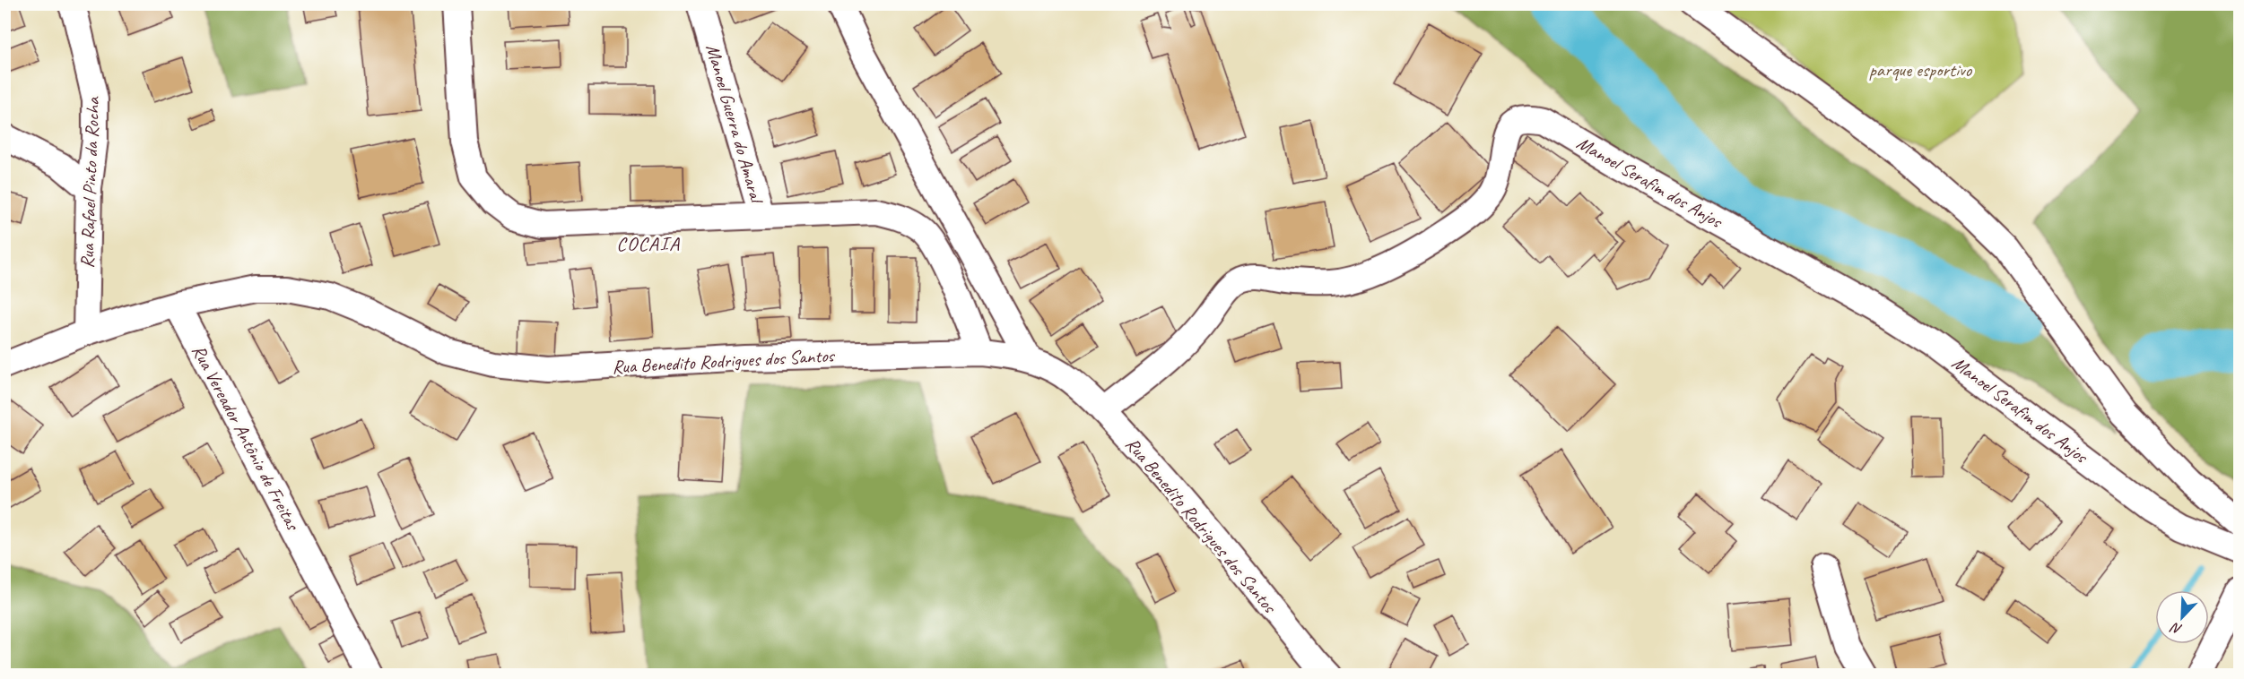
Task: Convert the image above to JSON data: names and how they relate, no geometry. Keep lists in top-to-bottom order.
{
  "streets": {
    "street": [
      "Manoel Guerra do Amaral",
      "Manoel Serafim dos Anjos",
      "Rua Rafael Pinto da Rocha",
      "Rua Benedito Rodrigues dos Santos",
      "Rua Vereador Antônio de Freitas"
    ]
  },
  "crossings": [
    ["Manoel Serafim dos Anjos", "Rua Benedito Rodrigues dos Santos"],
    ["Rua Rafael Pinto da Rocha", "Rua Benedito Rodrigues dos Santos"],
    ["Rua Benedito Rodrigues dos Santos", "Rua Vereador Antônio de Freitas"]
  ],
  "districts": ["COCAIA"],
  "parks": ["parque esportivo"],
  "north": "bottom left"
}
